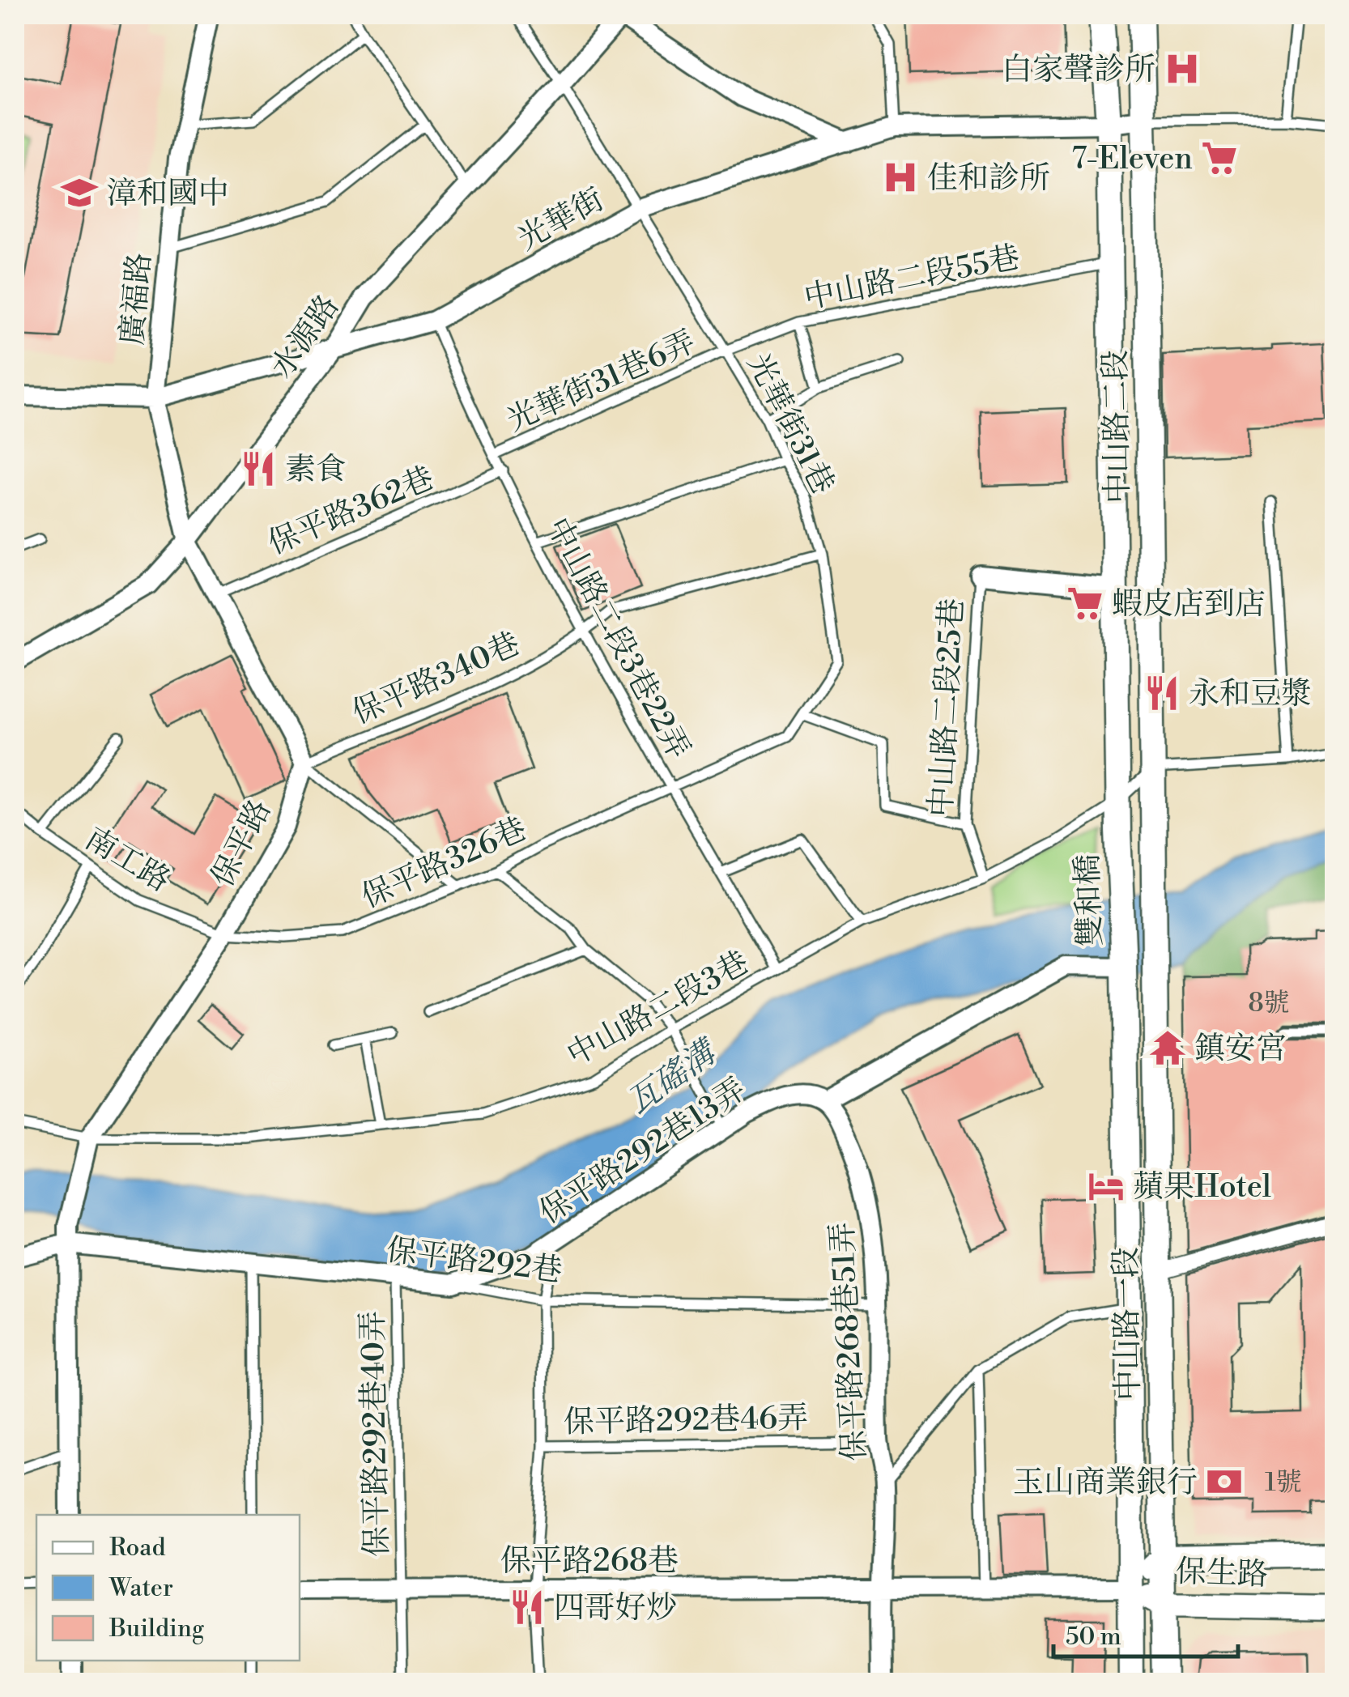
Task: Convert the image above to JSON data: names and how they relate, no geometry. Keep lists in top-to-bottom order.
{
  "streets": {
    "street": [
      "光華街",
      "廣福路",
      "水源路",
      "中山路二段",
      "中山路二段25巷",
      "保平路",
      "雙和橋",
      "保平路292巷13弄",
      "保平路292巷",
      "中山路一段",
      "保平路268巷51弄",
      "保平路268巷",
      "保生路"
    ],
    "lane": [
      "中山路二段55巷",
      "光華街31巷6弄",
      "光華街31巷",
      "保平路362巷",
      "中山路二段3巷22弄",
      "保平路340巷",
      "南工路",
      "保平路326巷",
      "中山路二段3巷",
      "保平路292巷46弄",
      "保平路292巷40弄"
    ]
  },
  "crossings": [
    ["光華街", "廣福路"],
    ["光華街", "水源路"],
    ["光華街", "光華街31巷"],
    ["光華街", "中山路二段"],
    ["光華街", "中山路二段3巷22弄"],
    ["中山路二段55巷", "光華街31巷6弄"],
    ["中山路二段55巷", "光華街31巷"],
    ["中山路二段55巷", "中山路二段"],
    ["水源路", "光華街31巷"],
    ["光華街31巷6弄", "光華街31巷"],
    ["光華街31巷6弄", "中山路二段3巷22弄"],
    ["光華街31巷", "中山路二段3巷22弄"],
    ["光華街31巷", "保平路340巷"],
    ["光華街31巷", "保平路326巷"],
    ["中山路二段", "中山路二段25巷"],
    ["中山路二段", "雙和橋"],
    ["中山路二段", "中山路二段3巷"],
    ["中山路二段", "中山路一段"],
    ["保平路362巷", "中山路二段3巷22弄"],
    ["中山路二段3巷22弄", "保平路340巷"],
    ["中山路二段3巷22弄", "保平路326巷"],
    ["中山路二段3巷22弄", "中山路二段3巷"],
    ["保平路340巷", "保平路"],
    ["中山路二段25巷", "中山路二段3巷"],
    ["保平路", "南工路"],
    ["保平路", "保平路326巷"],
    ["保平路", "中山路二段3巷"],
    ["南工路", "保平路326巷"],
    ["雙和橋", "中山路一段"],
    ["保平路292巷13弄", "保平路292巷"],
    ["保平路292巷13弄", "保平路268巷51弄"],
    ["保平路292巷13弄", "保平路292巷46弄"],
    ["保平路292巷", "保平路268巷51弄"],
    ["保平路292巷", "保平路292巷46弄"],
    ["保平路292巷", "保平路292巷40弄"],
    ["中山路一段", "保平路268巷"],
    ["中山路一段", "保生路"],
    ["保平路268巷51弄", "保平路292巷46弄"],
    ["保平路268巷51弄", "保平路268巷"],
    ["保平路292巷46弄", "保平路268巷"],
    ["保平路292巷40弄", "保平路268巷"],
    ["保平路268巷", "保生路"]
  ],
  "water": ["瓦磘溝"],
  "places": {
    "hospital": ["白家聲診所", "佳和診所"],
    "supermarket": ["7-Eleven", "蝦皮店到店"],
    "school or university": ["漳和國中"],
    "restaurant": ["素食", "永和豆漿", "四哥好炒"],
    "temple": ["鎮安宮"],
    "hotel": ["蘋果Hotel"],
    "bank": ["玉山商業銀行"]
  },
  "house_numbers": ["8號", "1號"],
  "legend": ["Road", "Water", "Building"],
  "scale_bar": "50 m"
}
